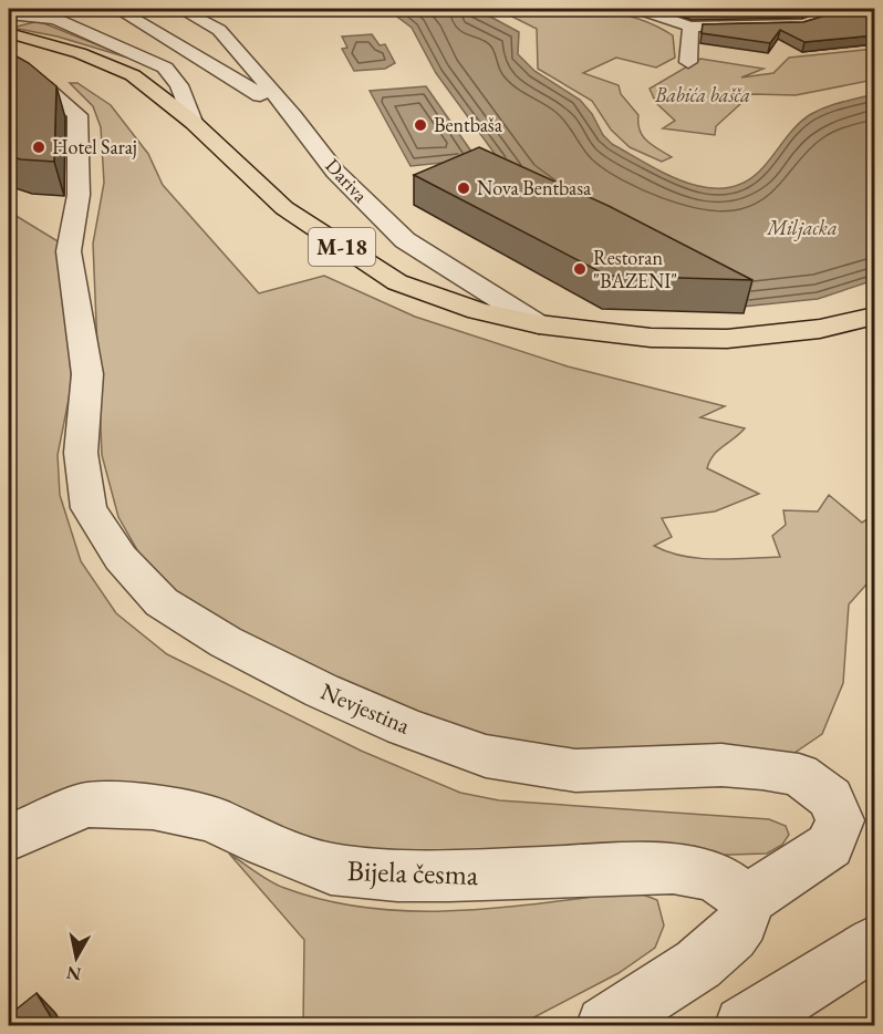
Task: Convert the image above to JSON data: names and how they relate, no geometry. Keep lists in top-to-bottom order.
{
  "streets": {
    "main road": ["M-18"],
    "street": ["Dariva", "Nevjestina", "Bijela česma"]
  },
  "crossings": [
    ["Dariva", "M-18"],
    ["Nevjestina", "Bijela česma"]
  ],
  "water": ["Miljacka"],
  "parks": ["Babića bašča"],
  "places": [
    "Bentbaša",
    "Hotel Saraj",
    "Nova Bentbasa",
    "Restoran \"BAZENI\""
  ],
  "north": "bottom"
}
